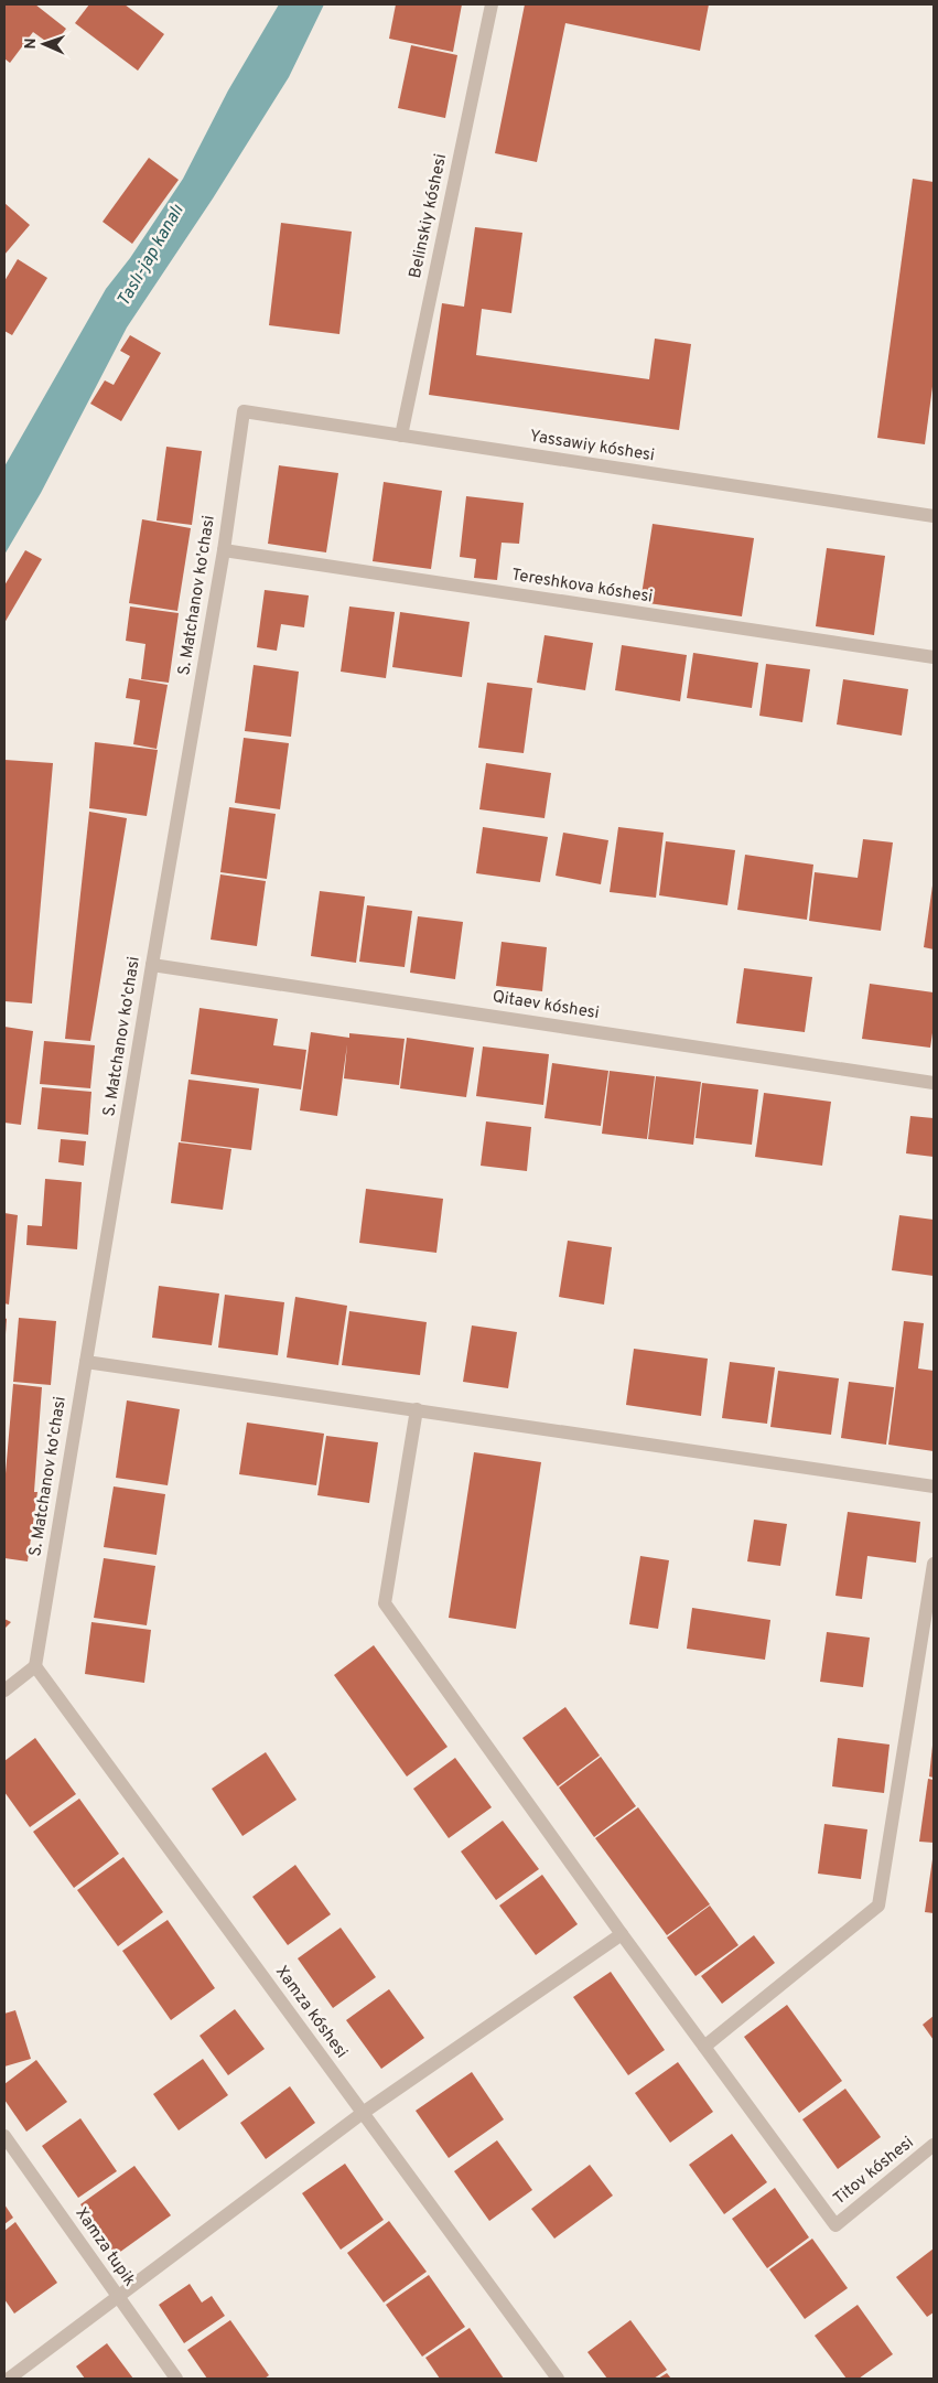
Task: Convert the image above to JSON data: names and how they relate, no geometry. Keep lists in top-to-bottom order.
{
  "streets": {
    "street": [
      "Belinskiy kóshesi",
      "Yassawiy kóshesi",
      "Tereshkova kóshesi",
      "S. Matchanov ko'chasi",
      "Qitaev kóshesi",
      "Xamza kóshesi",
      "Titov kóshesi",
      "Xamza tupik"
    ]
  },
  "crossings": [
    ["Belinskiy kóshesi", "Yassawiy kóshesi"],
    ["Yassawiy kóshesi", "S. Matchanov ko'chasi"],
    ["Tereshkova kóshesi", "S. Matchanov ko'chasi"],
    ["S. Matchanov ko'chasi", "Qitaev kóshesi"],
    ["S. Matchanov ko'chasi", "Xamza kóshesi"]
  ],
  "water": ["Taslı-jap kanalı"],
  "north": "left"
}
